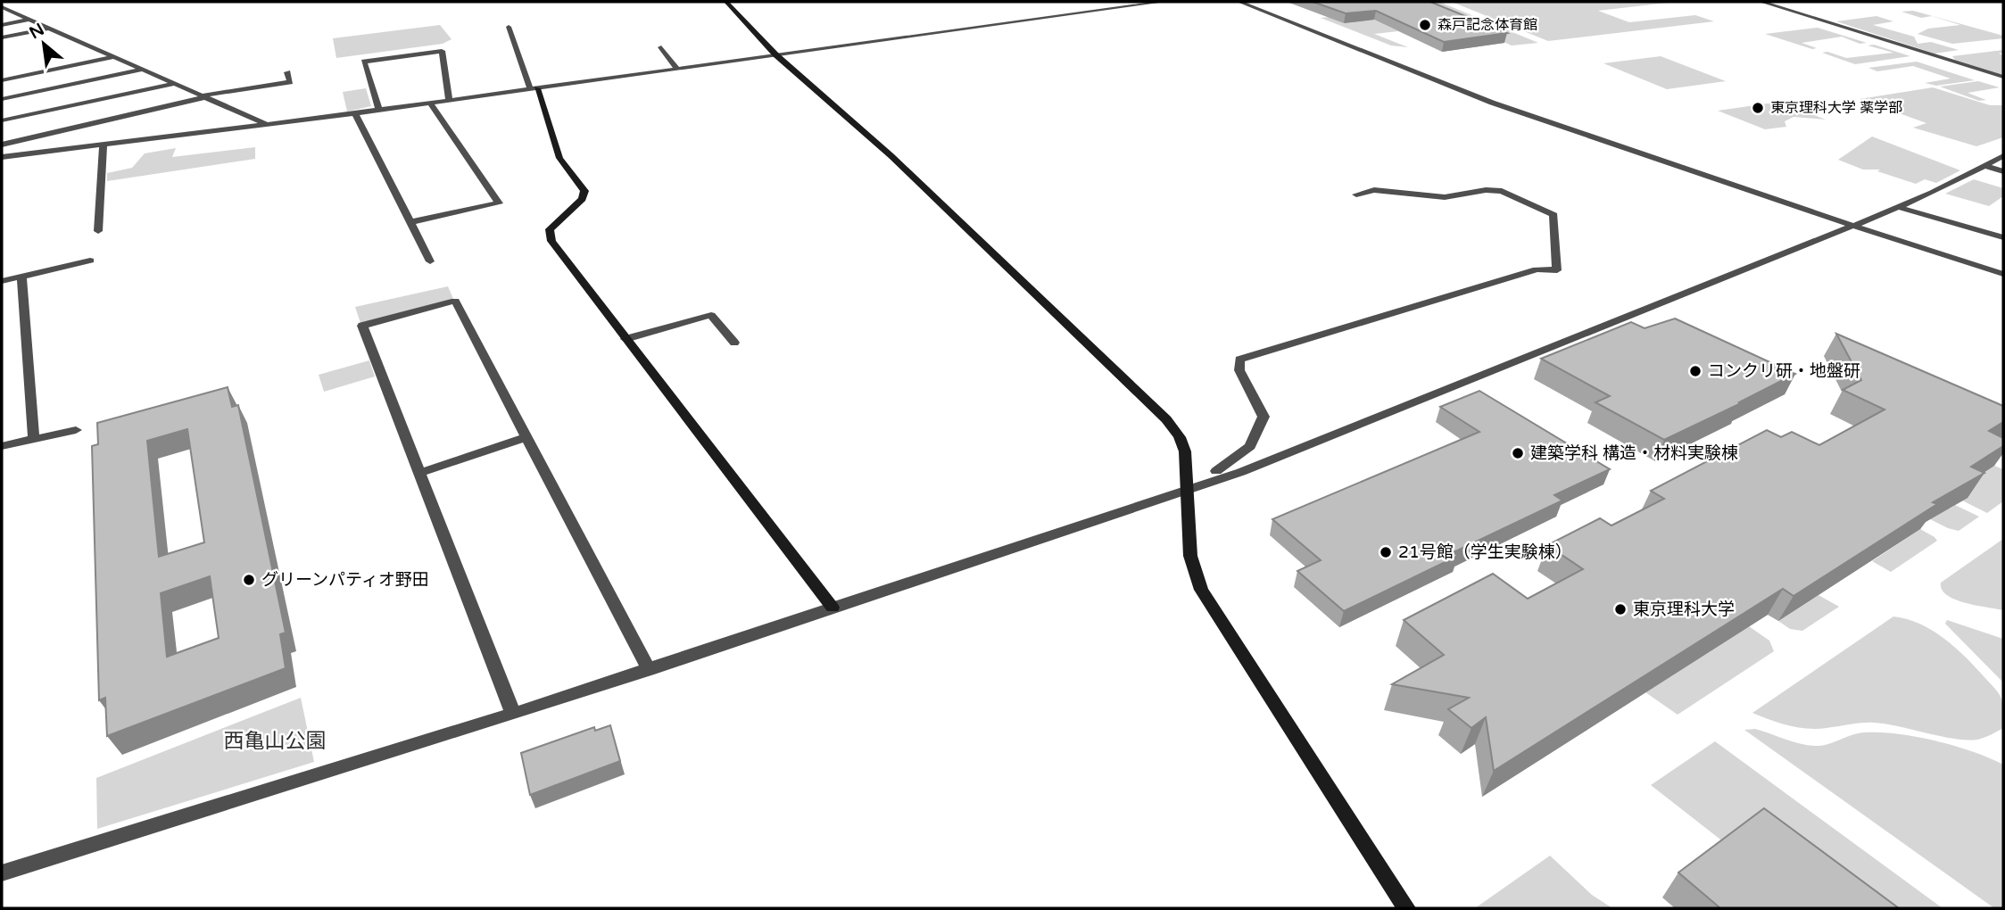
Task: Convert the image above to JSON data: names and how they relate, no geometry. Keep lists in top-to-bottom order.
{
  "parks": ["西亀山公園"],
  "places": [
    "森戸記念体育館",
    "東京理科大学 薬学部",
    "コンクリ研・地盤研",
    "建築学科 構造・材料実験棟",
    "21号館（学生実験棟）",
    "グリーンパティオ野田",
    "東京理科大学"
  ],
  "north": "top left"
}
